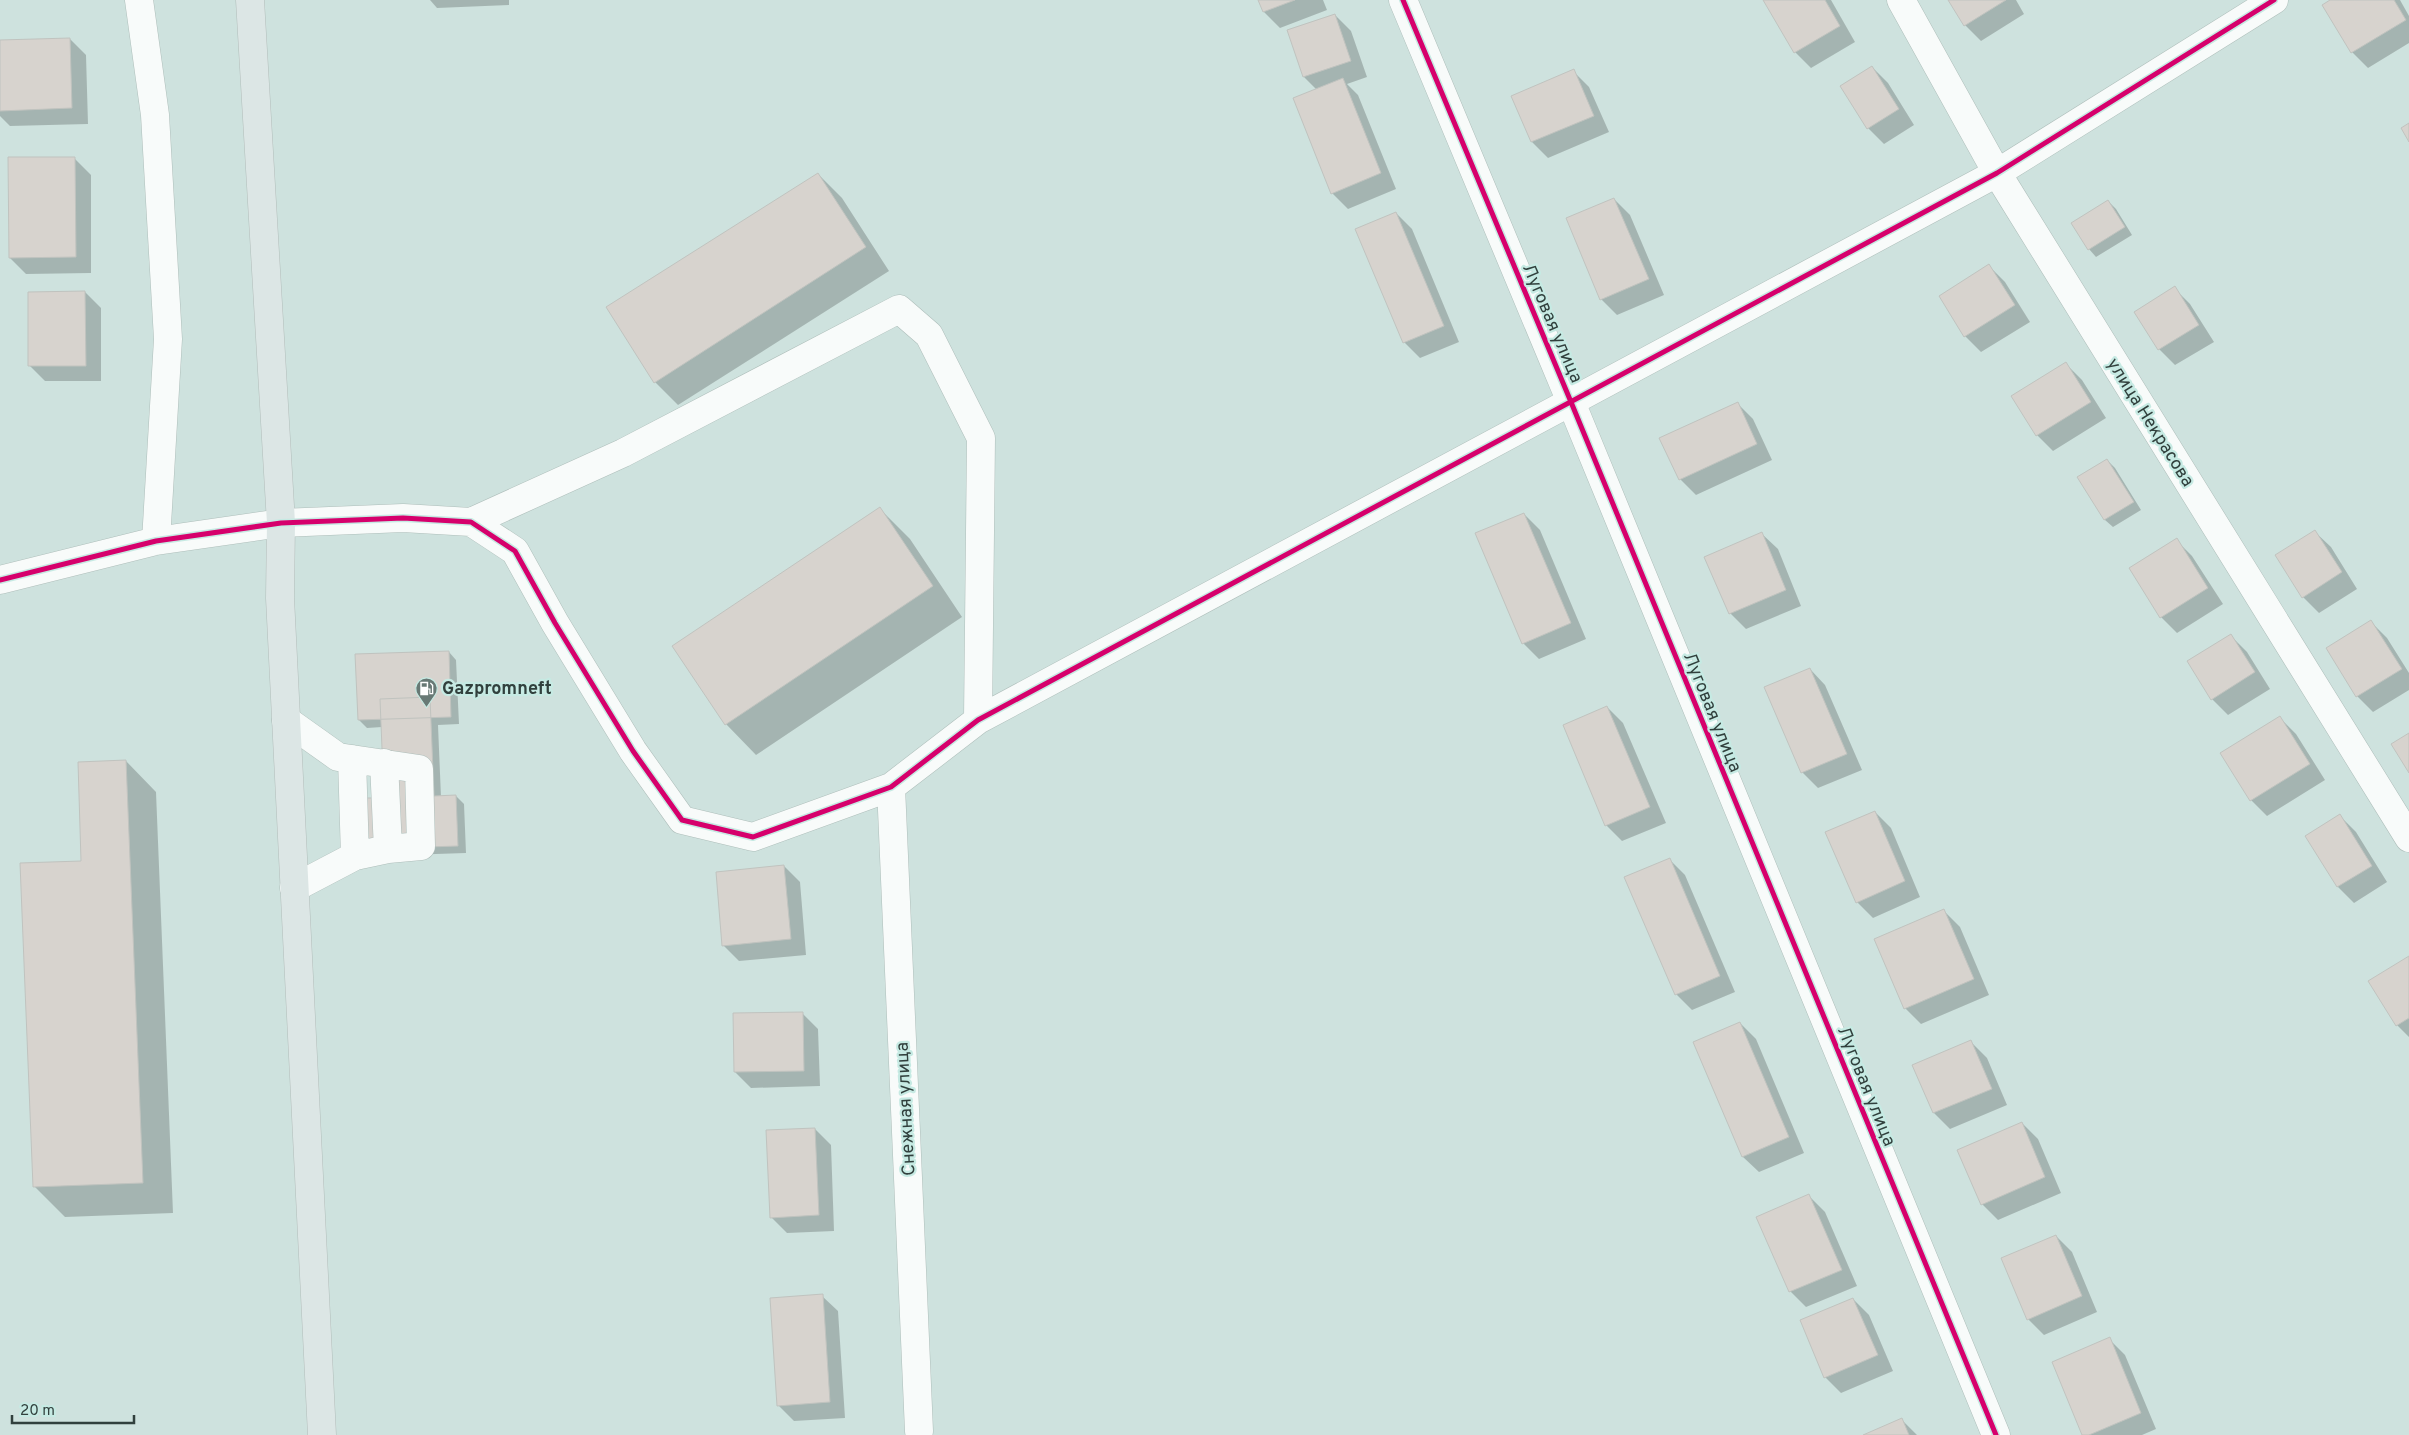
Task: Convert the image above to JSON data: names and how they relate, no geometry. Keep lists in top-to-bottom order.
{
  "streets": {
    "street": ["Луговая улица", "улица Некрасова", "Снежная улица"]
  },
  "places": {
    "fuel station": ["Gazpromneft"]
  },
  "scale_bar": "20 m"
}
